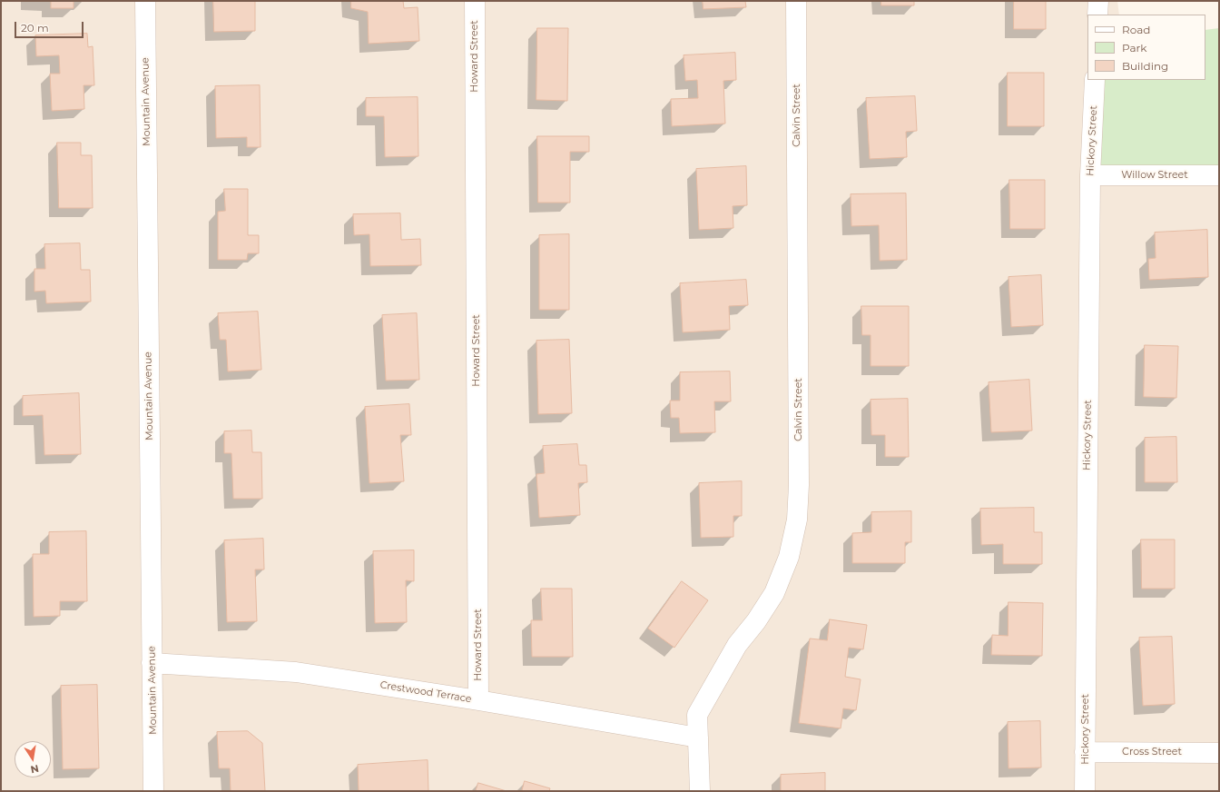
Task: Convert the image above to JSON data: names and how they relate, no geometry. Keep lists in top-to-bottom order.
{
  "streets": {
    "street": [
      "Howard Street",
      "Mountain Avenue",
      "Calvin Street",
      "Hickory Street",
      "Willow Street",
      "Crestwood Terrace",
      "Cross Street"
    ]
  },
  "crossings": [
    ["Howard Street", "Crestwood Terrace"],
    ["Mountain Avenue", "Crestwood Terrace"],
    ["Calvin Street", "Crestwood Terrace"],
    ["Hickory Street", "Willow Street"],
    ["Hickory Street", "Cross Street"]
  ],
  "legend": ["Road", "Park", "Building"],
  "scale_bar": "20 m",
  "north": "bottom"
}
